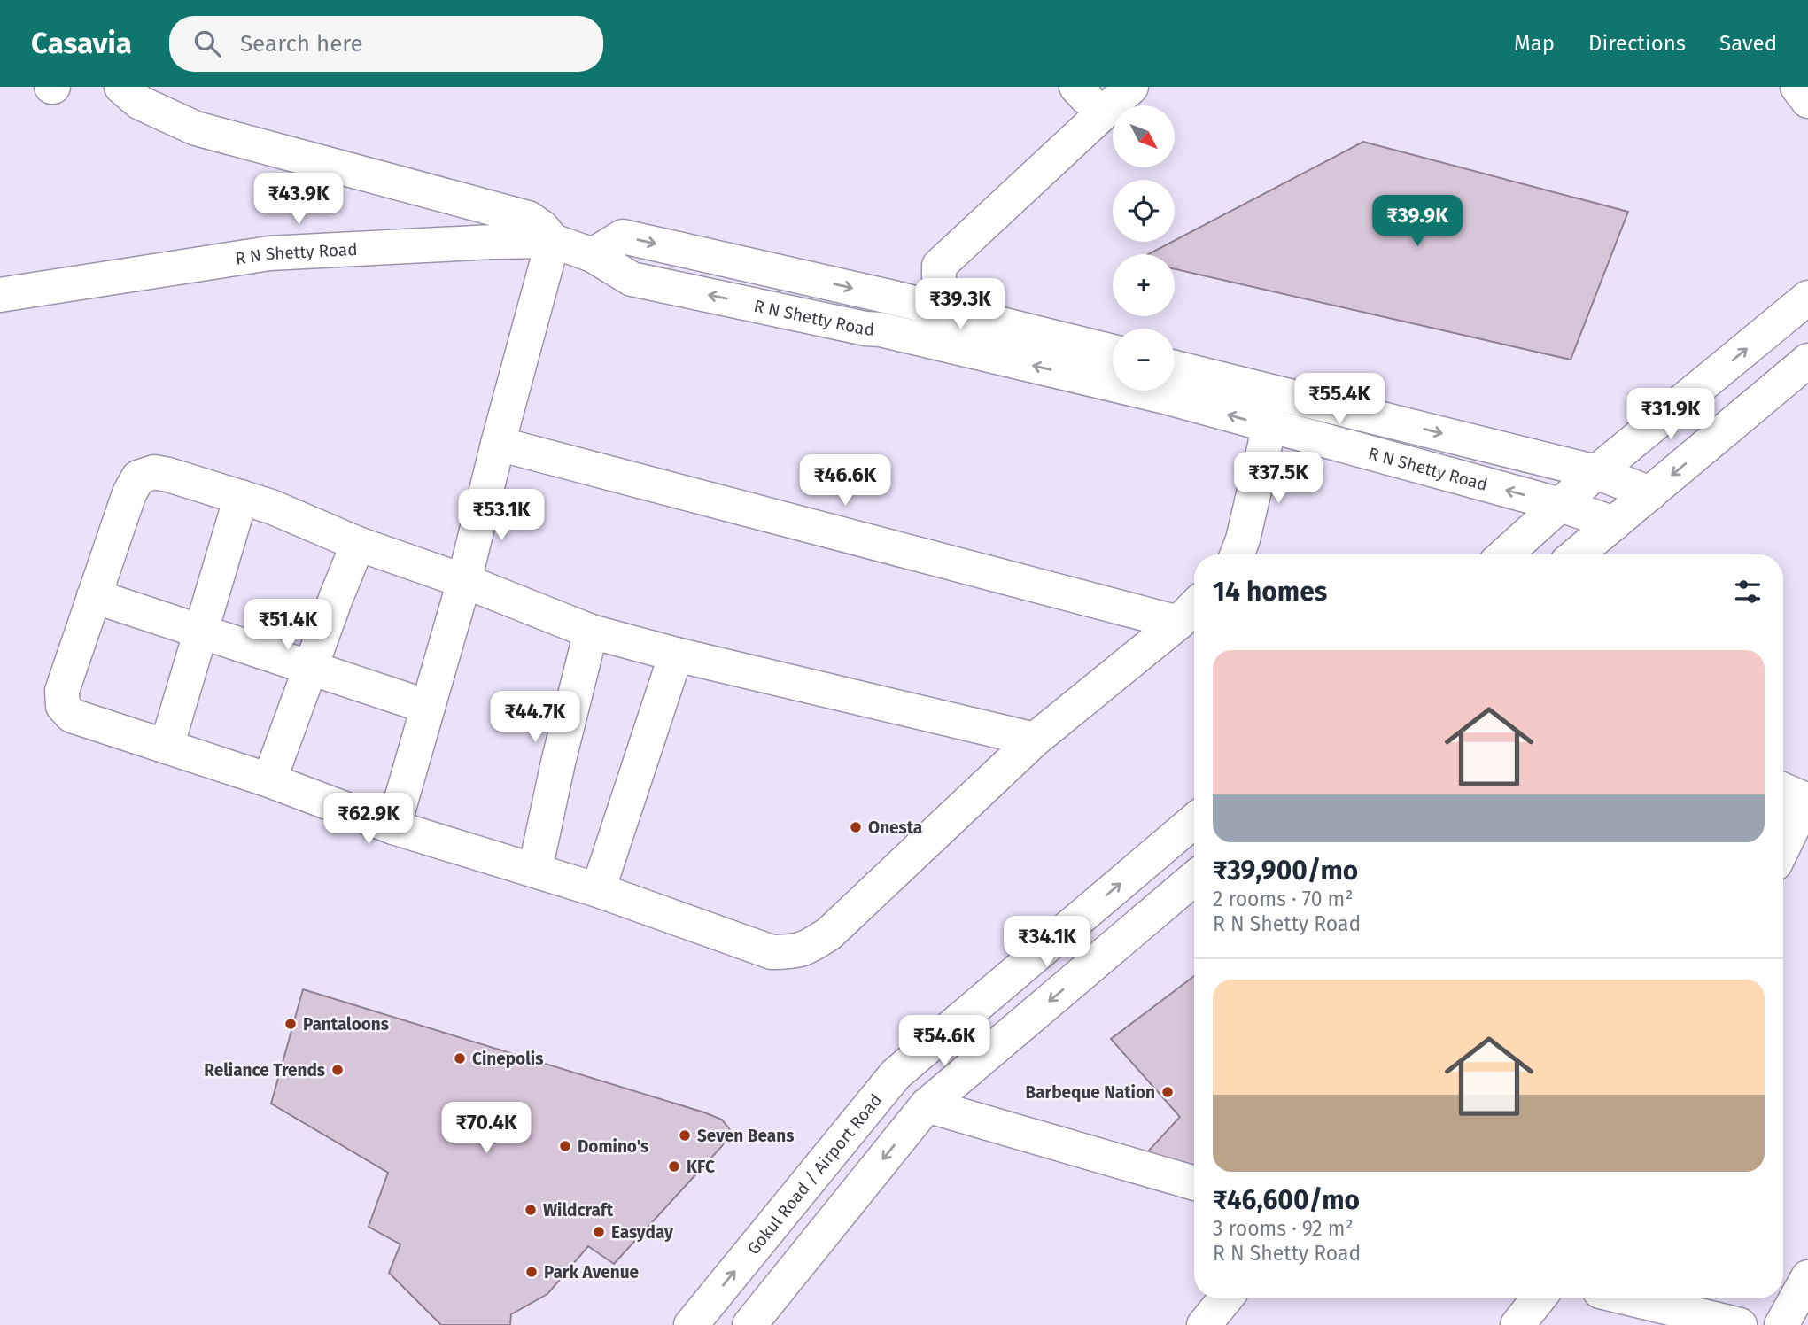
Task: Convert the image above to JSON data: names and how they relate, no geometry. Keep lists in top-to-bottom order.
{
  "streets": {
    "street": ["R N Shetty Road", "Gokul Road / Airport Road"]
  },
  "places": [
    "Onesta",
    "Pantaloons",
    "Cinepolis",
    "Reliance Trends",
    "Barbeque Nation",
    "Seven Beans",
    "Domino's",
    "KFC",
    "Wildcraft",
    "Easyday",
    "Park Avenue"
  ],
  "north": "bottom right",
  "page": {
    "header": "Casavia",
    "search": "Search here",
    "nav": ["Map", "Directions", "Saved"],
    "map_buttons": ["+", "−"],
    "price": [
      "₹43.9K",
      "₹39.9K",
      "₹39.3K",
      "₹55.4K",
      "₹31.9K",
      "₹37.5K",
      "₹46.6K",
      "₹53.1K",
      "₹51.4K",
      "₹44.7K",
      "₹62.9K",
      "₹34.1K",
      "₹54.6K",
      "₹70.4K"
    ],
    "heading": "14 homes",
    "list": [
      {
        "name": "₹39,900/mo",
        "note": "2 rooms · 70 m² · R N Shetty Road"
      },
      {
        "name": "₹46,600/mo",
        "note": "3 rooms · 92 m² · R N Shetty Road"
      }
    ]
  }
}
